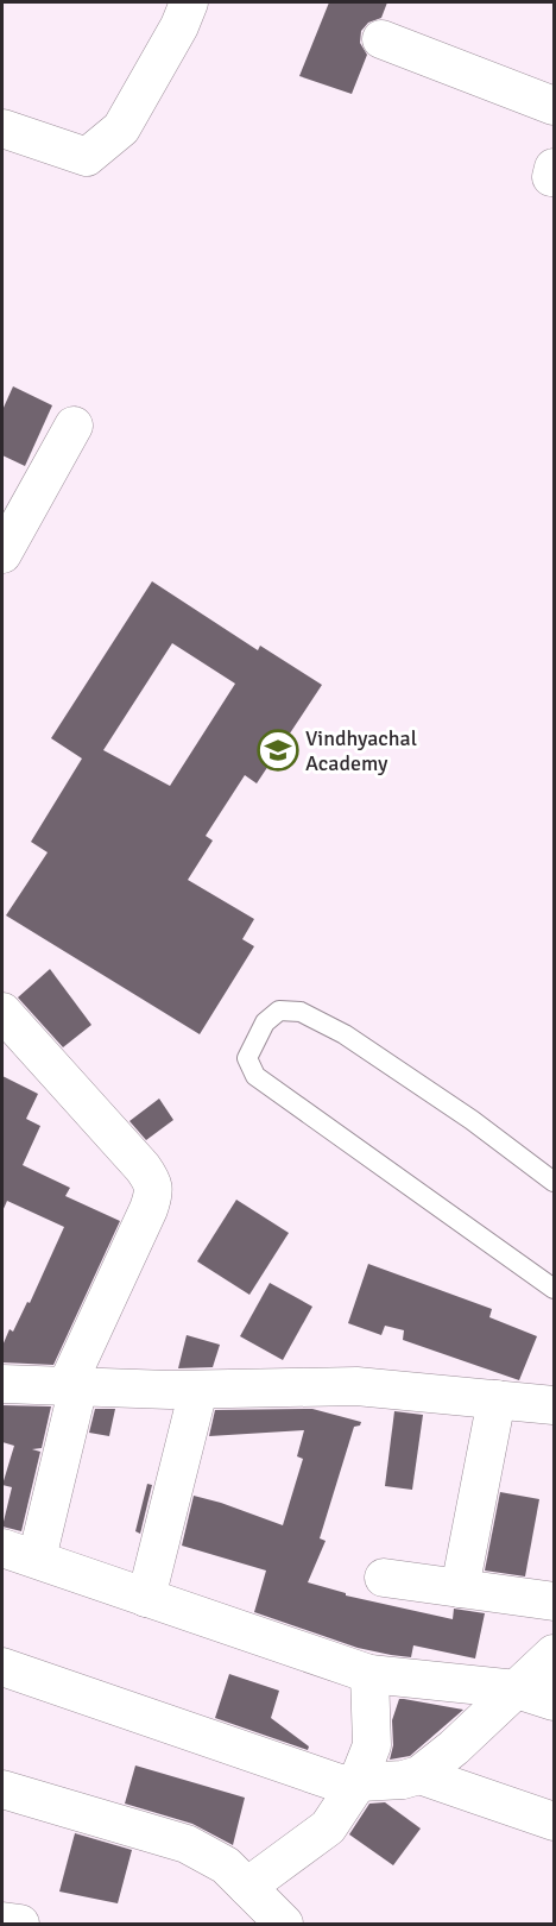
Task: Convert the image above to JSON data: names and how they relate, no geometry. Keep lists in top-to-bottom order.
{
  "places": {
    "school or university": ["Vindhyachal Academy"]
  }
}
